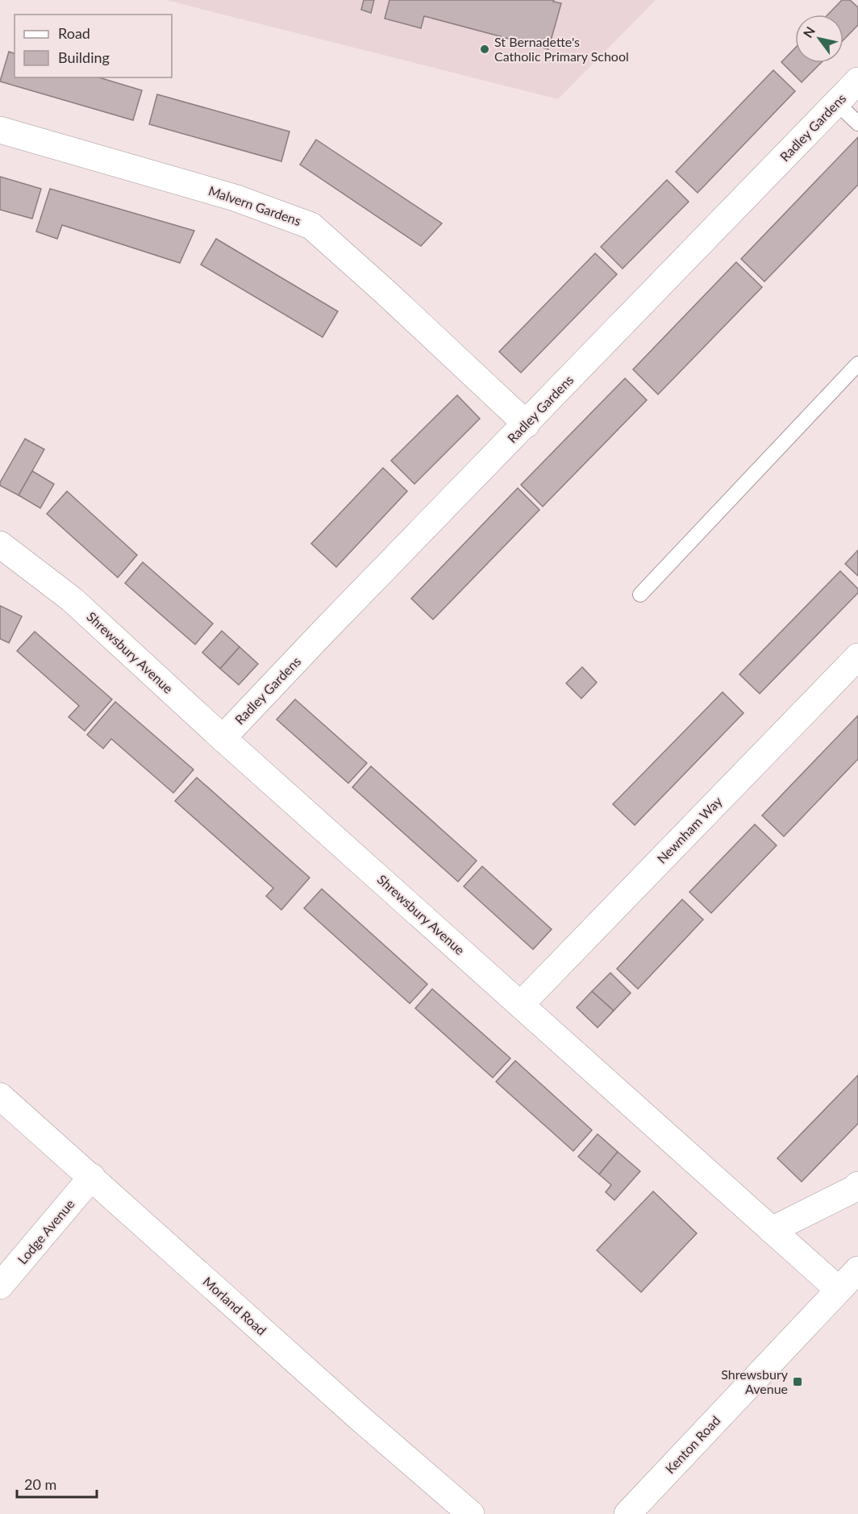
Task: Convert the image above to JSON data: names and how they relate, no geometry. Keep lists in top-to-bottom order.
{
  "streets": {
    "street": [
      "Radley Gardens",
      "Malvern Gardens",
      "Shrewsbury Avenue",
      "Newnham Way",
      "Lodge Avenue",
      "Morland Road",
      "Kenton Road"
    ]
  },
  "crossings": [
    ["Radley Gardens", "Malvern Gardens"],
    ["Radley Gardens", "Shrewsbury Avenue"],
    ["Shrewsbury Avenue", "Newnham Way"],
    ["Shrewsbury Avenue", "Kenton Road"],
    ["Lodge Avenue", "Morland Road"]
  ],
  "places": {
    "other": ["St Bernadette's Catholic Primary School"],
    "transit": ["Shrewsbury Avenue"]
  },
  "legend": ["Road", "Building"],
  "scale_bar": "20 m",
  "north": "top left"
}
